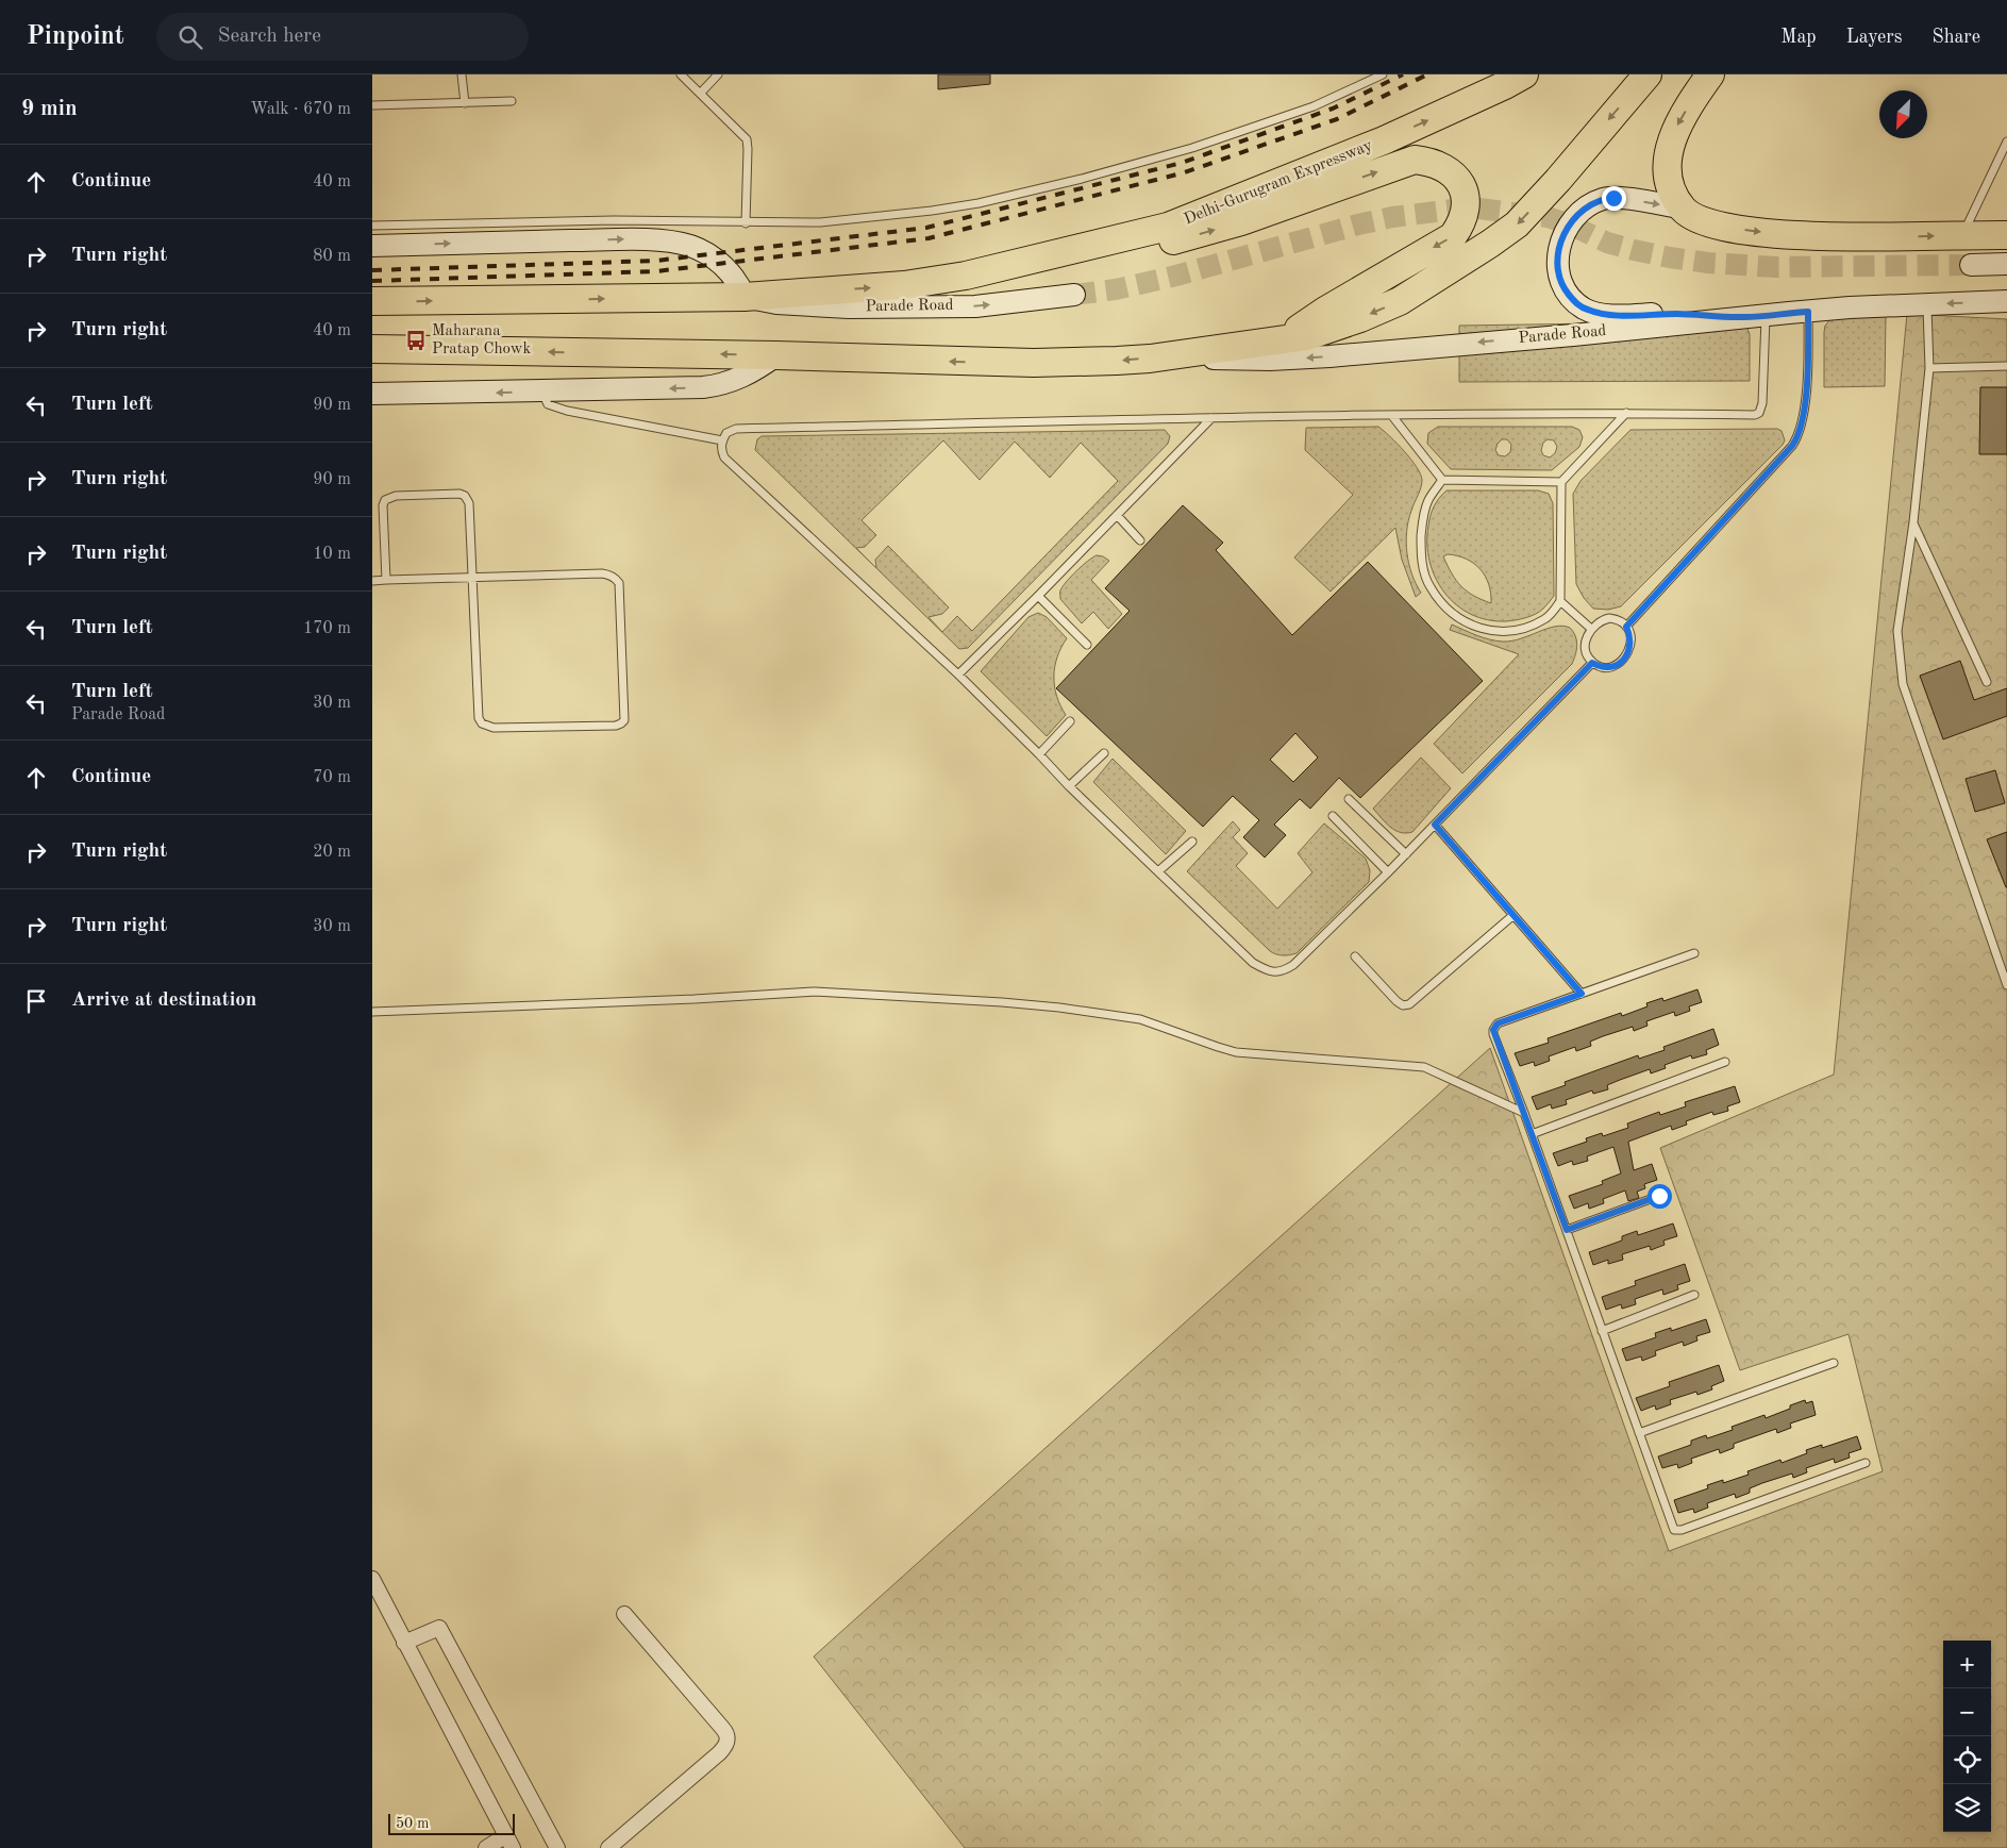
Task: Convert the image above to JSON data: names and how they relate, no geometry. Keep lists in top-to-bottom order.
{
  "streets": {
    "highway": ["Delhi-Gurugram Expressway"],
    "street": ["Parade Road"]
  },
  "places": {
    "bus stop": ["Maharana Pratap Chowk"]
  },
  "scale_bar": "50 m",
  "north": "bottom left",
  "page": {
    "header": "Pinpoint",
    "search": "Search here",
    "nav": ["Map", "Layers", "Share"],
    "heading": ["9 min", "Walk · 670 m"],
    "list": [
      ["Continue", "40 m"],
      ["Turn right", "80 m"],
      ["Turn right", "40 m"],
      ["Turn left", "90 m"],
      ["Turn right", "90 m"],
      ["Turn right", "10 m"],
      ["Turn left", "170 m"],
      ["Turn left", "Parade Road", "30 m"],
      ["Continue", "70 m"],
      ["Turn right", "20 m"],
      ["Turn right", "30 m"],
      "Arrive at destination"
    ],
    "map_buttons": ["+", "−"],
    "scale": "50 m"
  }
}
